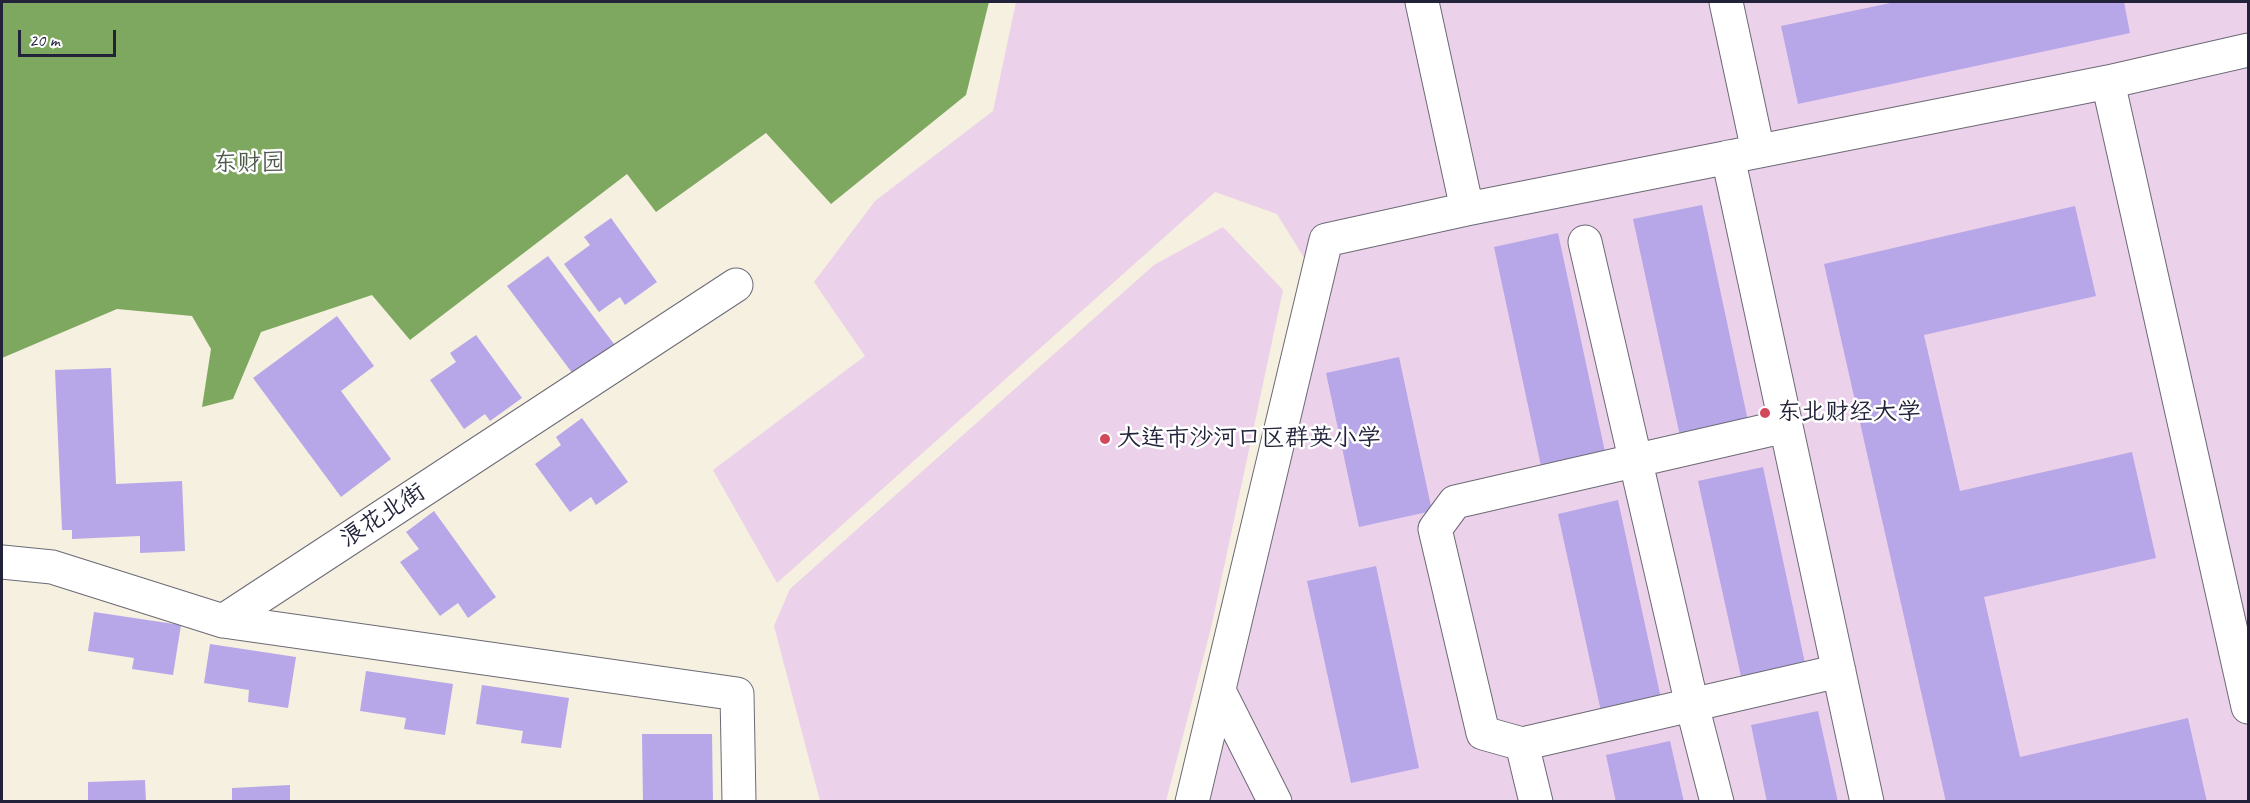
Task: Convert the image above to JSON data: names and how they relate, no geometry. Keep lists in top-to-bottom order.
{
  "streets": {
    "street": ["浪花北街"]
  },
  "parks": ["东财园"],
  "places": ["东北财经大学", "大连市沙河口区群英小学"],
  "scale_bar": "20 m"
}
